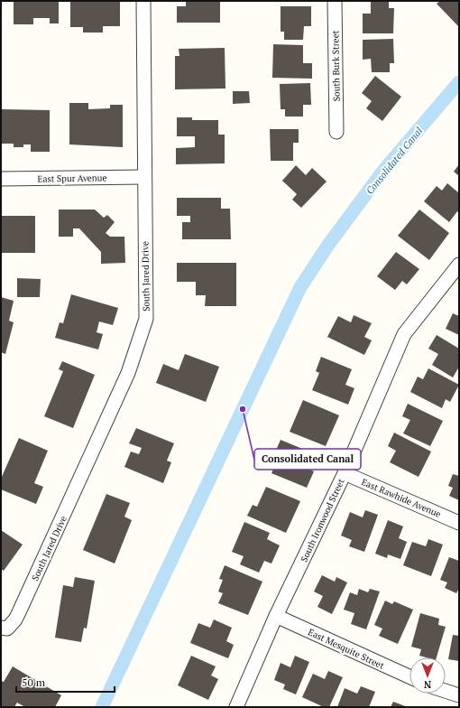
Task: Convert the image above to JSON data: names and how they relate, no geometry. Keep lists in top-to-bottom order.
{
  "streets": {
    "street": [
      "South Burk Street",
      "East Spur Avenue",
      "South Jared Drive",
      "East Rawhide Avenue",
      "South Ironwood Street",
      "East Mesquite Street"
    ]
  },
  "crossings": [
    ["East Spur Avenue", "South Jared Drive"],
    ["East Rawhide Avenue", "South Ironwood Street"],
    ["South Ironwood Street", "East Mesquite Street"]
  ],
  "water": ["Consolidated Canal"],
  "places": ["Consolidated Canal"],
  "scale_bar": "50 m",
  "north": "bottom"
}
